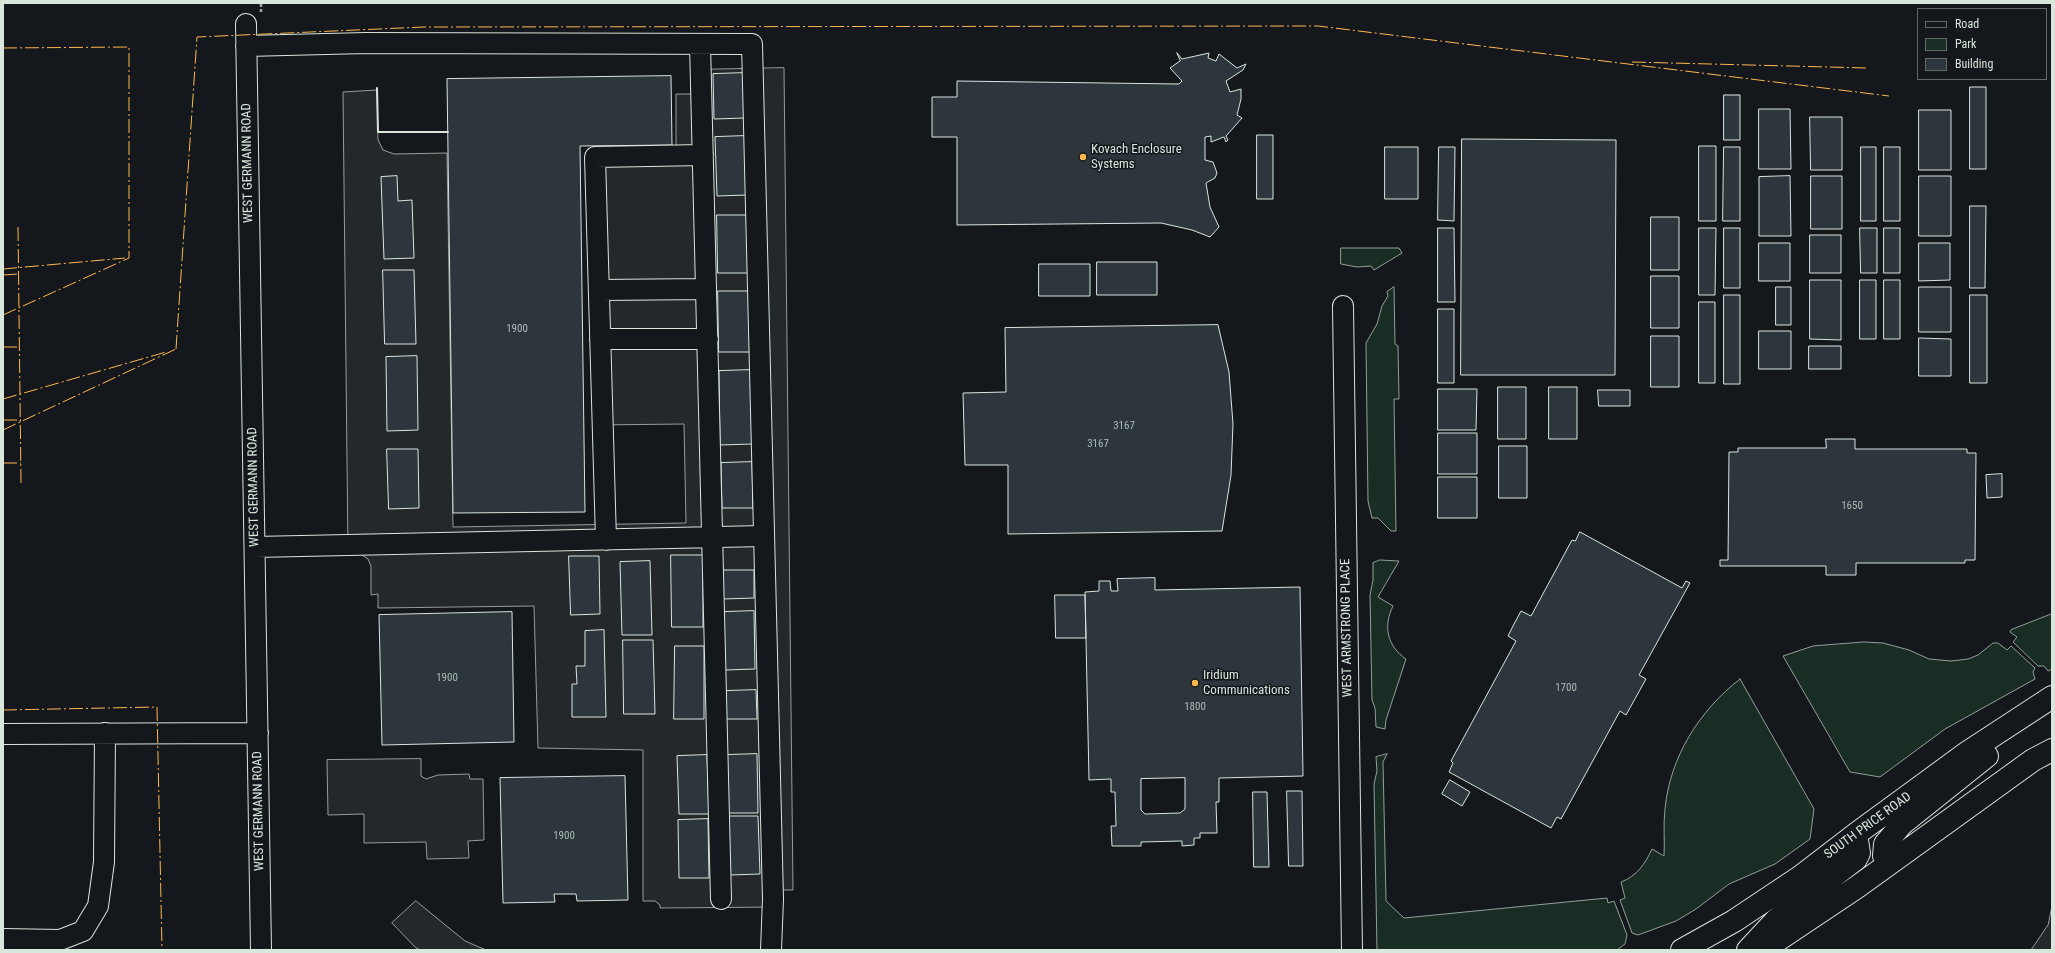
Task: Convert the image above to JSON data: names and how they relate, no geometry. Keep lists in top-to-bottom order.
{
  "streets": {
    "main road": ["SOUTH PRICE ROAD"],
    "street": ["WEST GERMANN ROAD", "WEST ARMSTRONG PLACE"]
  },
  "places": ["Kovach Enclosure Systems", "Iridium Communications"],
  "house_numbers": [
    "1900",
    "3167",
    "3167",
    "1650",
    "1900",
    "1700",
    "1800",
    "1900"
  ],
  "legend": ["Road", "Park", "Building"]
}
